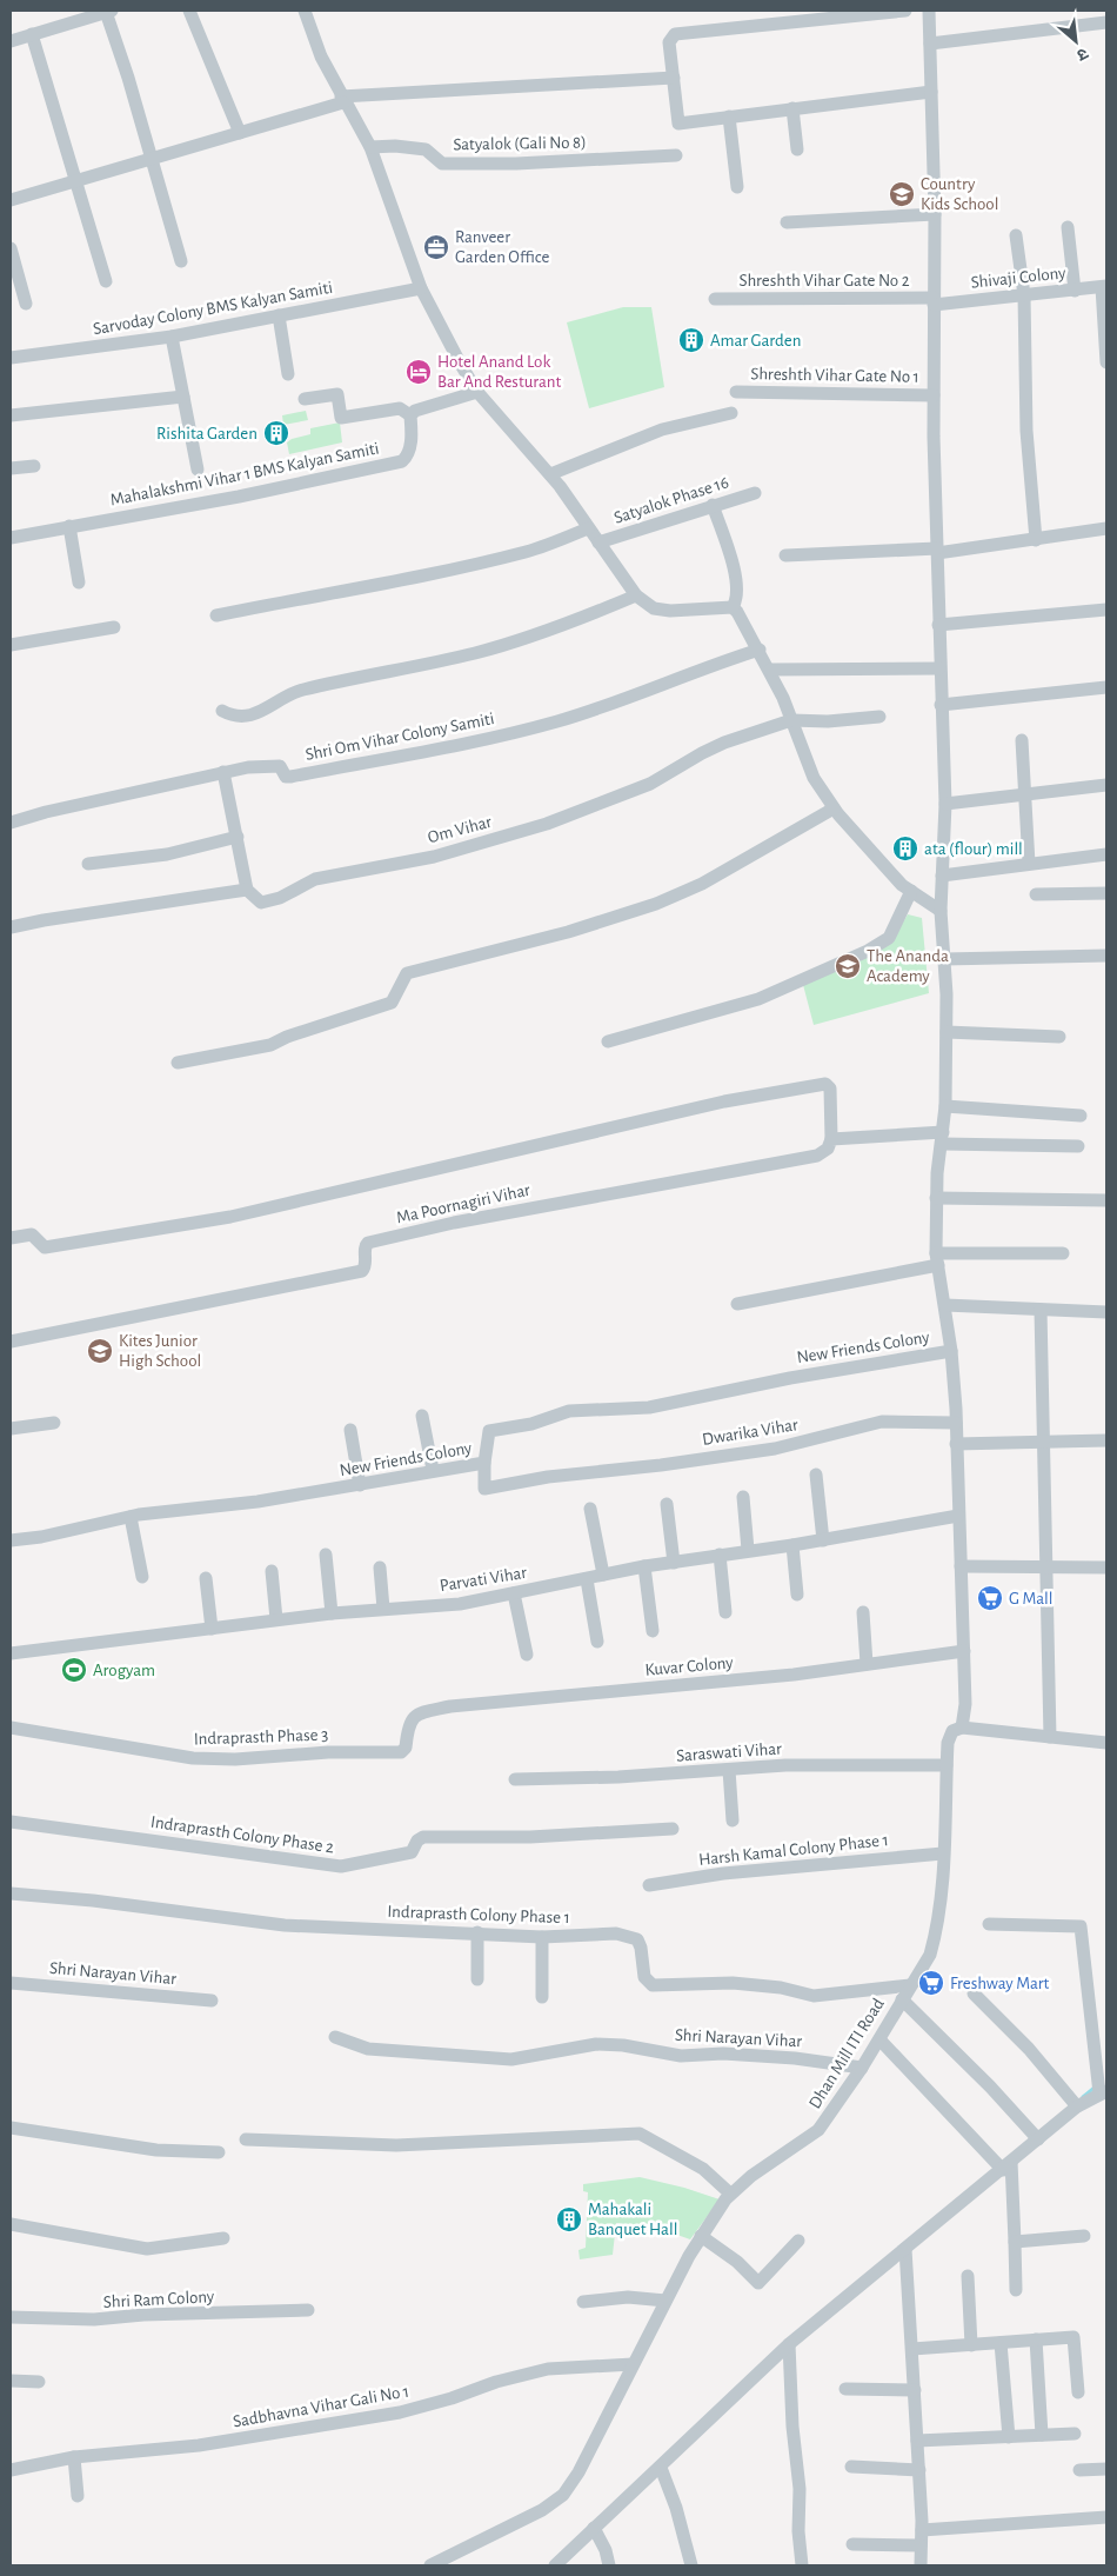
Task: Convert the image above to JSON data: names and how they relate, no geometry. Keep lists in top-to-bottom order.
{
  "streets": {
    "street": [
      "Satyalok (Gali No 8)",
      "Shivaji Colony",
      "Shreshth Vihar Gate No 2",
      "Sarvoday Colony BMS Kalyan Samiti",
      "Shreshth Vihar Gate No 1",
      "Mahalakshmi Vihar 1 BMS Kalyan Samiti",
      "Satyalok Phase 16",
      "Shri Om Vihar Colony Samiti",
      "Om Vihar",
      "Ma Poornagiri Vihar",
      "New Friends Colony",
      "Dwarika Vihar",
      "Parvati Vihar",
      "Kuvar Colony",
      "Indraprasth Phase 3",
      "Saraswati Vihar",
      "Indraprasth Colony Phase 2",
      "Harsh Kamal Colony Phase 1",
      "Indraprasth Colony Phase 1",
      "Shri Narayan Vihar",
      "Dhan Mill ITI Road",
      "Shri Ram Colony",
      "Sadbhavna Vihar Gali No 1"
    ]
  },
  "crossings": [
    ["Shivaji Colony", "Shreshth Vihar Gate No 2"],
    ["New Friends Colony", "Dwarika Vihar"],
    ["Kuvar Colony", "Indraprasth Phase 3"],
    ["Saraswati Vihar", "Dhan Mill ITI Road"],
    ["Harsh Kamal Colony Phase 1", "Dhan Mill ITI Road"],
    ["Indraprasth Colony Phase 1", "Dhan Mill ITI Road"],
    ["Shri Narayan Vihar", "Dhan Mill ITI Road"],
    ["Dhan Mill ITI Road", "Sadbhavna Vihar Gali No 1"]
  ],
  "places": {
    "school or university": ["Country Kids School", "The Ananda Academy", "Kites Junior High School"],
    "office": ["Ranveer Garden Office"],
    "building": [
      "Amar Garden",
      "Rishita Garden",
      "ata (flour) mill",
      "Mahakali Banquet Hall"
    ],
    "hotel": ["Hotel Anand Lok Bar And Resturant"],
    "supermarket": ["G Mall", "Freshway Mart"],
    "sports": ["Arogyam"]
  },
  "north": "bottom right"
}
